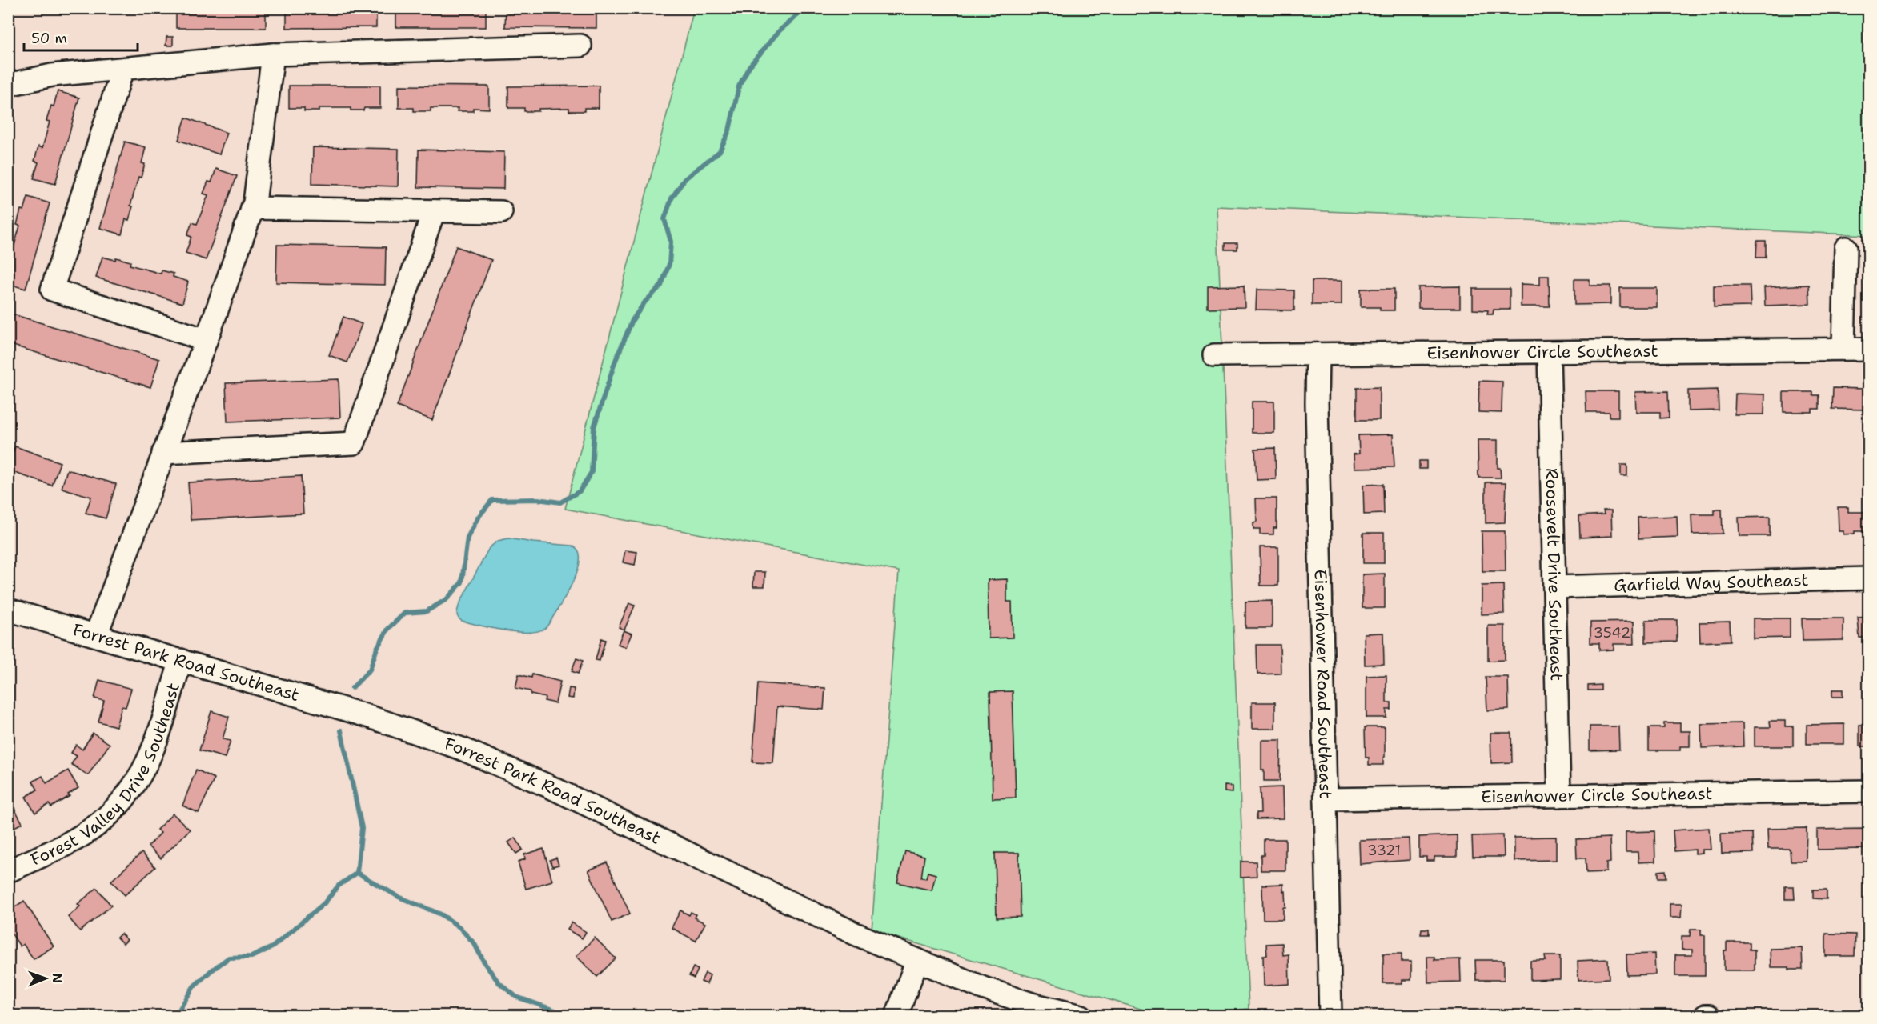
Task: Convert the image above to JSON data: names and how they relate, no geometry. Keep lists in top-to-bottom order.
{
  "streets": {
    "street": [
      "Eisenhower Circle Southeast",
      "Roosevelt Drive Southeast",
      "Garfield Way Southeast",
      "Forrest Park Road Southeast",
      "Eisenhower Road Southeast",
      "Forest Valley Drive Southeast"
    ]
  },
  "crossings": [
    ["Eisenhower Circle Southeast", "Roosevelt Drive Southeast"],
    ["Eisenhower Circle Southeast", "Eisenhower Road Southeast"],
    ["Roosevelt Drive Southeast", "Garfield Way Southeast"],
    ["Forrest Park Road Southeast", "Forest Valley Drive Southeast"]
  ],
  "house_numbers": ["3542", "3321"],
  "scale_bar": "50 m",
  "north": "right"
}
